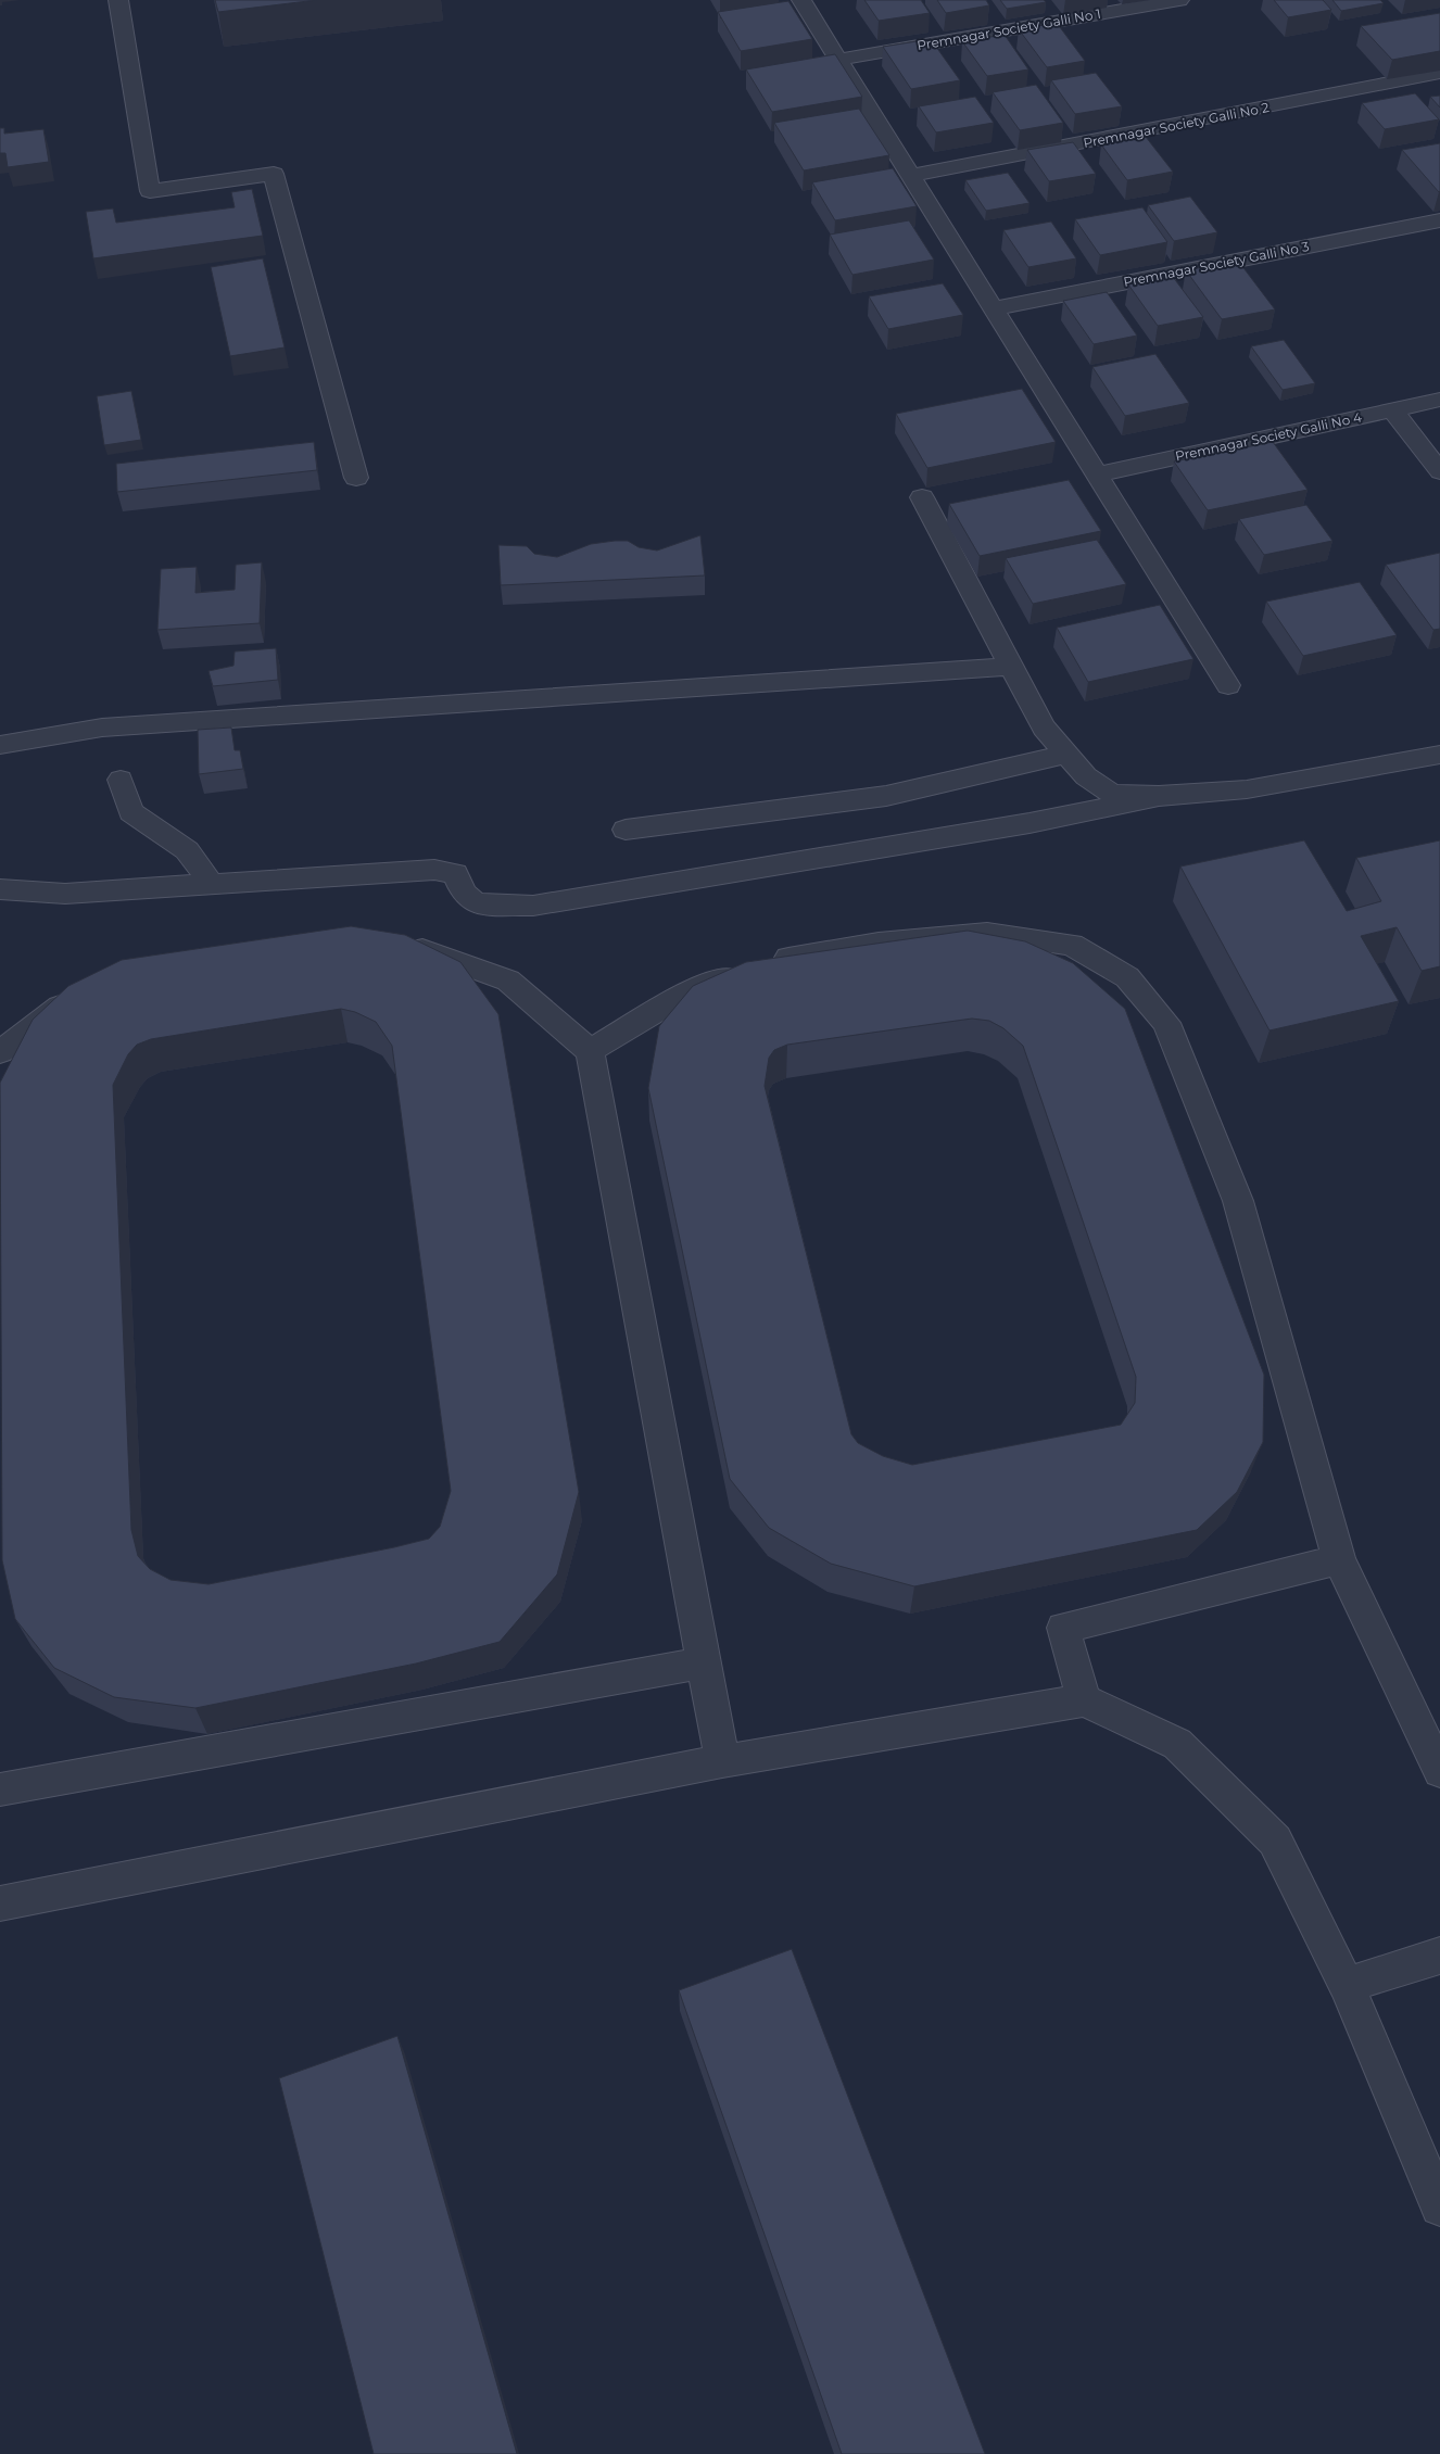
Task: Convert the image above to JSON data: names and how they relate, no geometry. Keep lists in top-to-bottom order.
{
  "streets": {
    "street": [
      "Premnagar Society Galli No 1",
      "Premnagar Society Galli No 2",
      "Premnagar Society Galli No 3",
      "Premnagar Society Galli No 4"
    ]
  }
}
